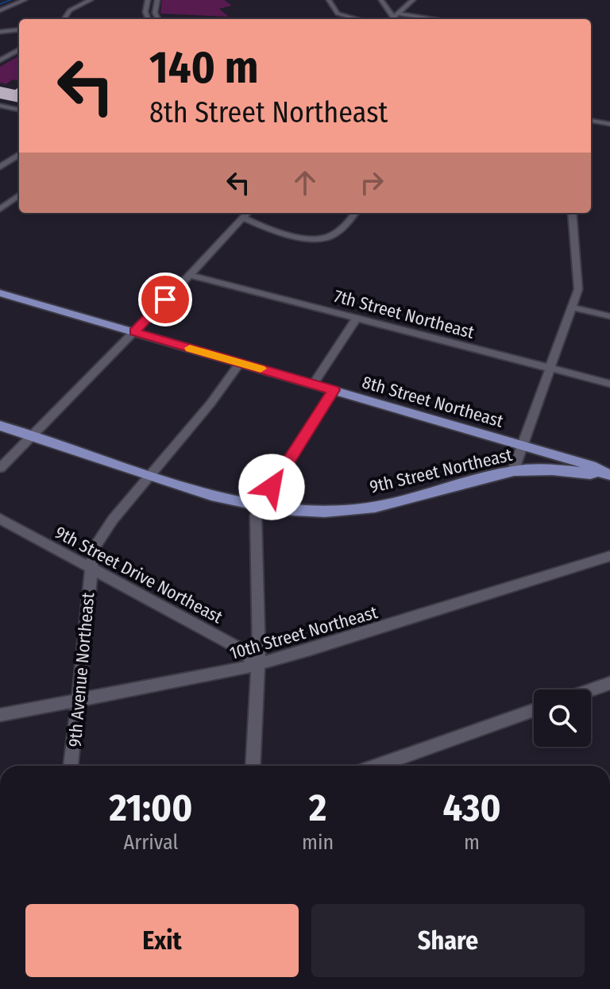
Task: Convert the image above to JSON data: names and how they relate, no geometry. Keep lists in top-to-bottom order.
{
  "streets": {
    "main road": ["8th Street Northeast", "9th Street Northeast"],
    "street": [
      "7th Street Northeast",
      "9th Street Drive Northeast",
      "10th Street Northeast",
      "9th Avenue Northeast"
    ]
  },
  "crossings": [
    ["8th Street Northeast", "9th Street Northeast"],
    ["8th Street Northeast", "9th Avenue Northeast"],
    ["9th Street Northeast", "9th Avenue Northeast"],
    ["9th Street Drive Northeast", "10th Street Northeast"],
    ["9th Street Drive Northeast", "9th Avenue Northeast"],
    ["10th Street Northeast", "9th Avenue Northeast"]
  ],
  "page": {
    "turn": ["140 m", "8th Street Northeast"],
    "eta": [
      "21:00",
      "Arrival",
      "2",
      "min",
      "430",
      "m"
    ],
    "buttons": ["Exit", "Share"]
  }
}
